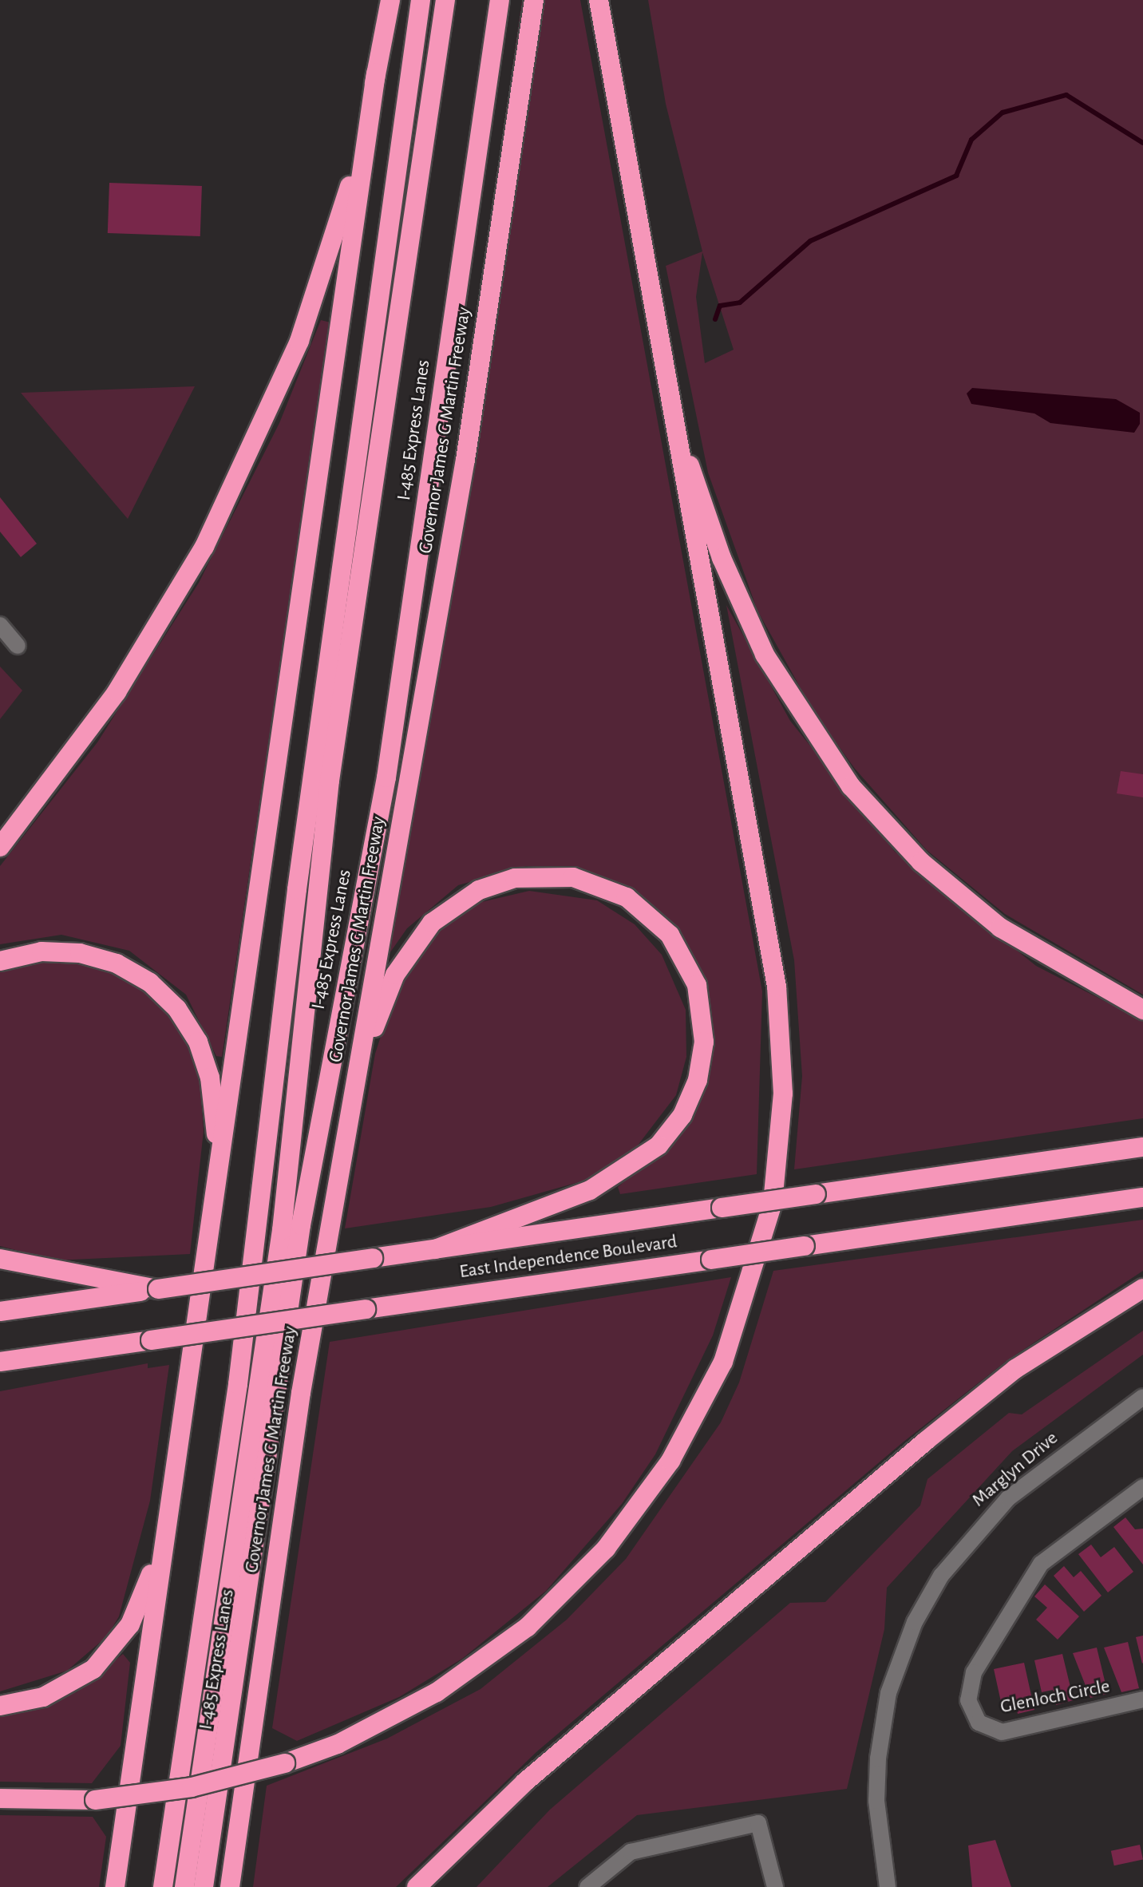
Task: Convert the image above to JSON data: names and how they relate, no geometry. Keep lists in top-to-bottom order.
{
  "streets": {
    "highway": ["I-485 Express Lanes", "Governor James G Martin Freeway", "East Independence Boulevard"],
    "street": ["Marglyn Drive", "Glenloch Circle"]
  }
}
